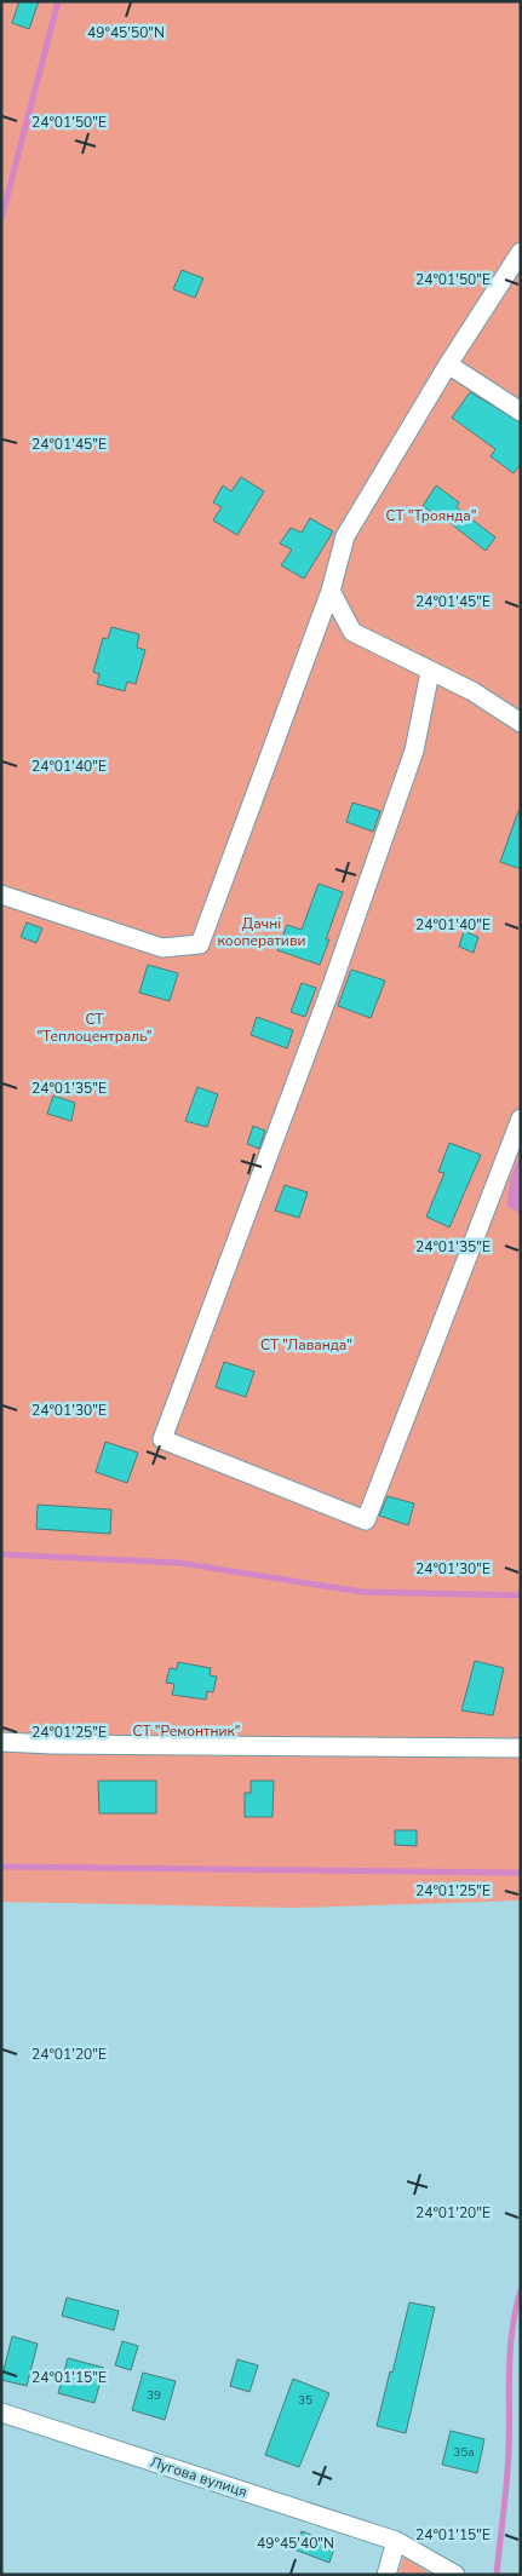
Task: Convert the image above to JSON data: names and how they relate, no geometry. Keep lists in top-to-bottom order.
{
  "streets": {
    "street": ["Лугова вулиця"]
  },
  "parks": [
    "СТ \"Троянда\"",
    "Дачні кооперативи",
    "СТ \"Теплоцентраль\"",
    "СТ \"Лаванда\"",
    "СТ \"Ремонтник\""
  ],
  "house_numbers": ["39", "35", "35а"],
  "coordinates": [
    "49°45'50\"N",
    "24°01'50\"E",
    "24°01'45\"E",
    "24°01'40\"E",
    "24°01'35\"E",
    "24°01'30\"E",
    "24°01'25\"E",
    "24°01'20\"E",
    "24°01'15\"E",
    "49°45'40\"N"
  ]
}
